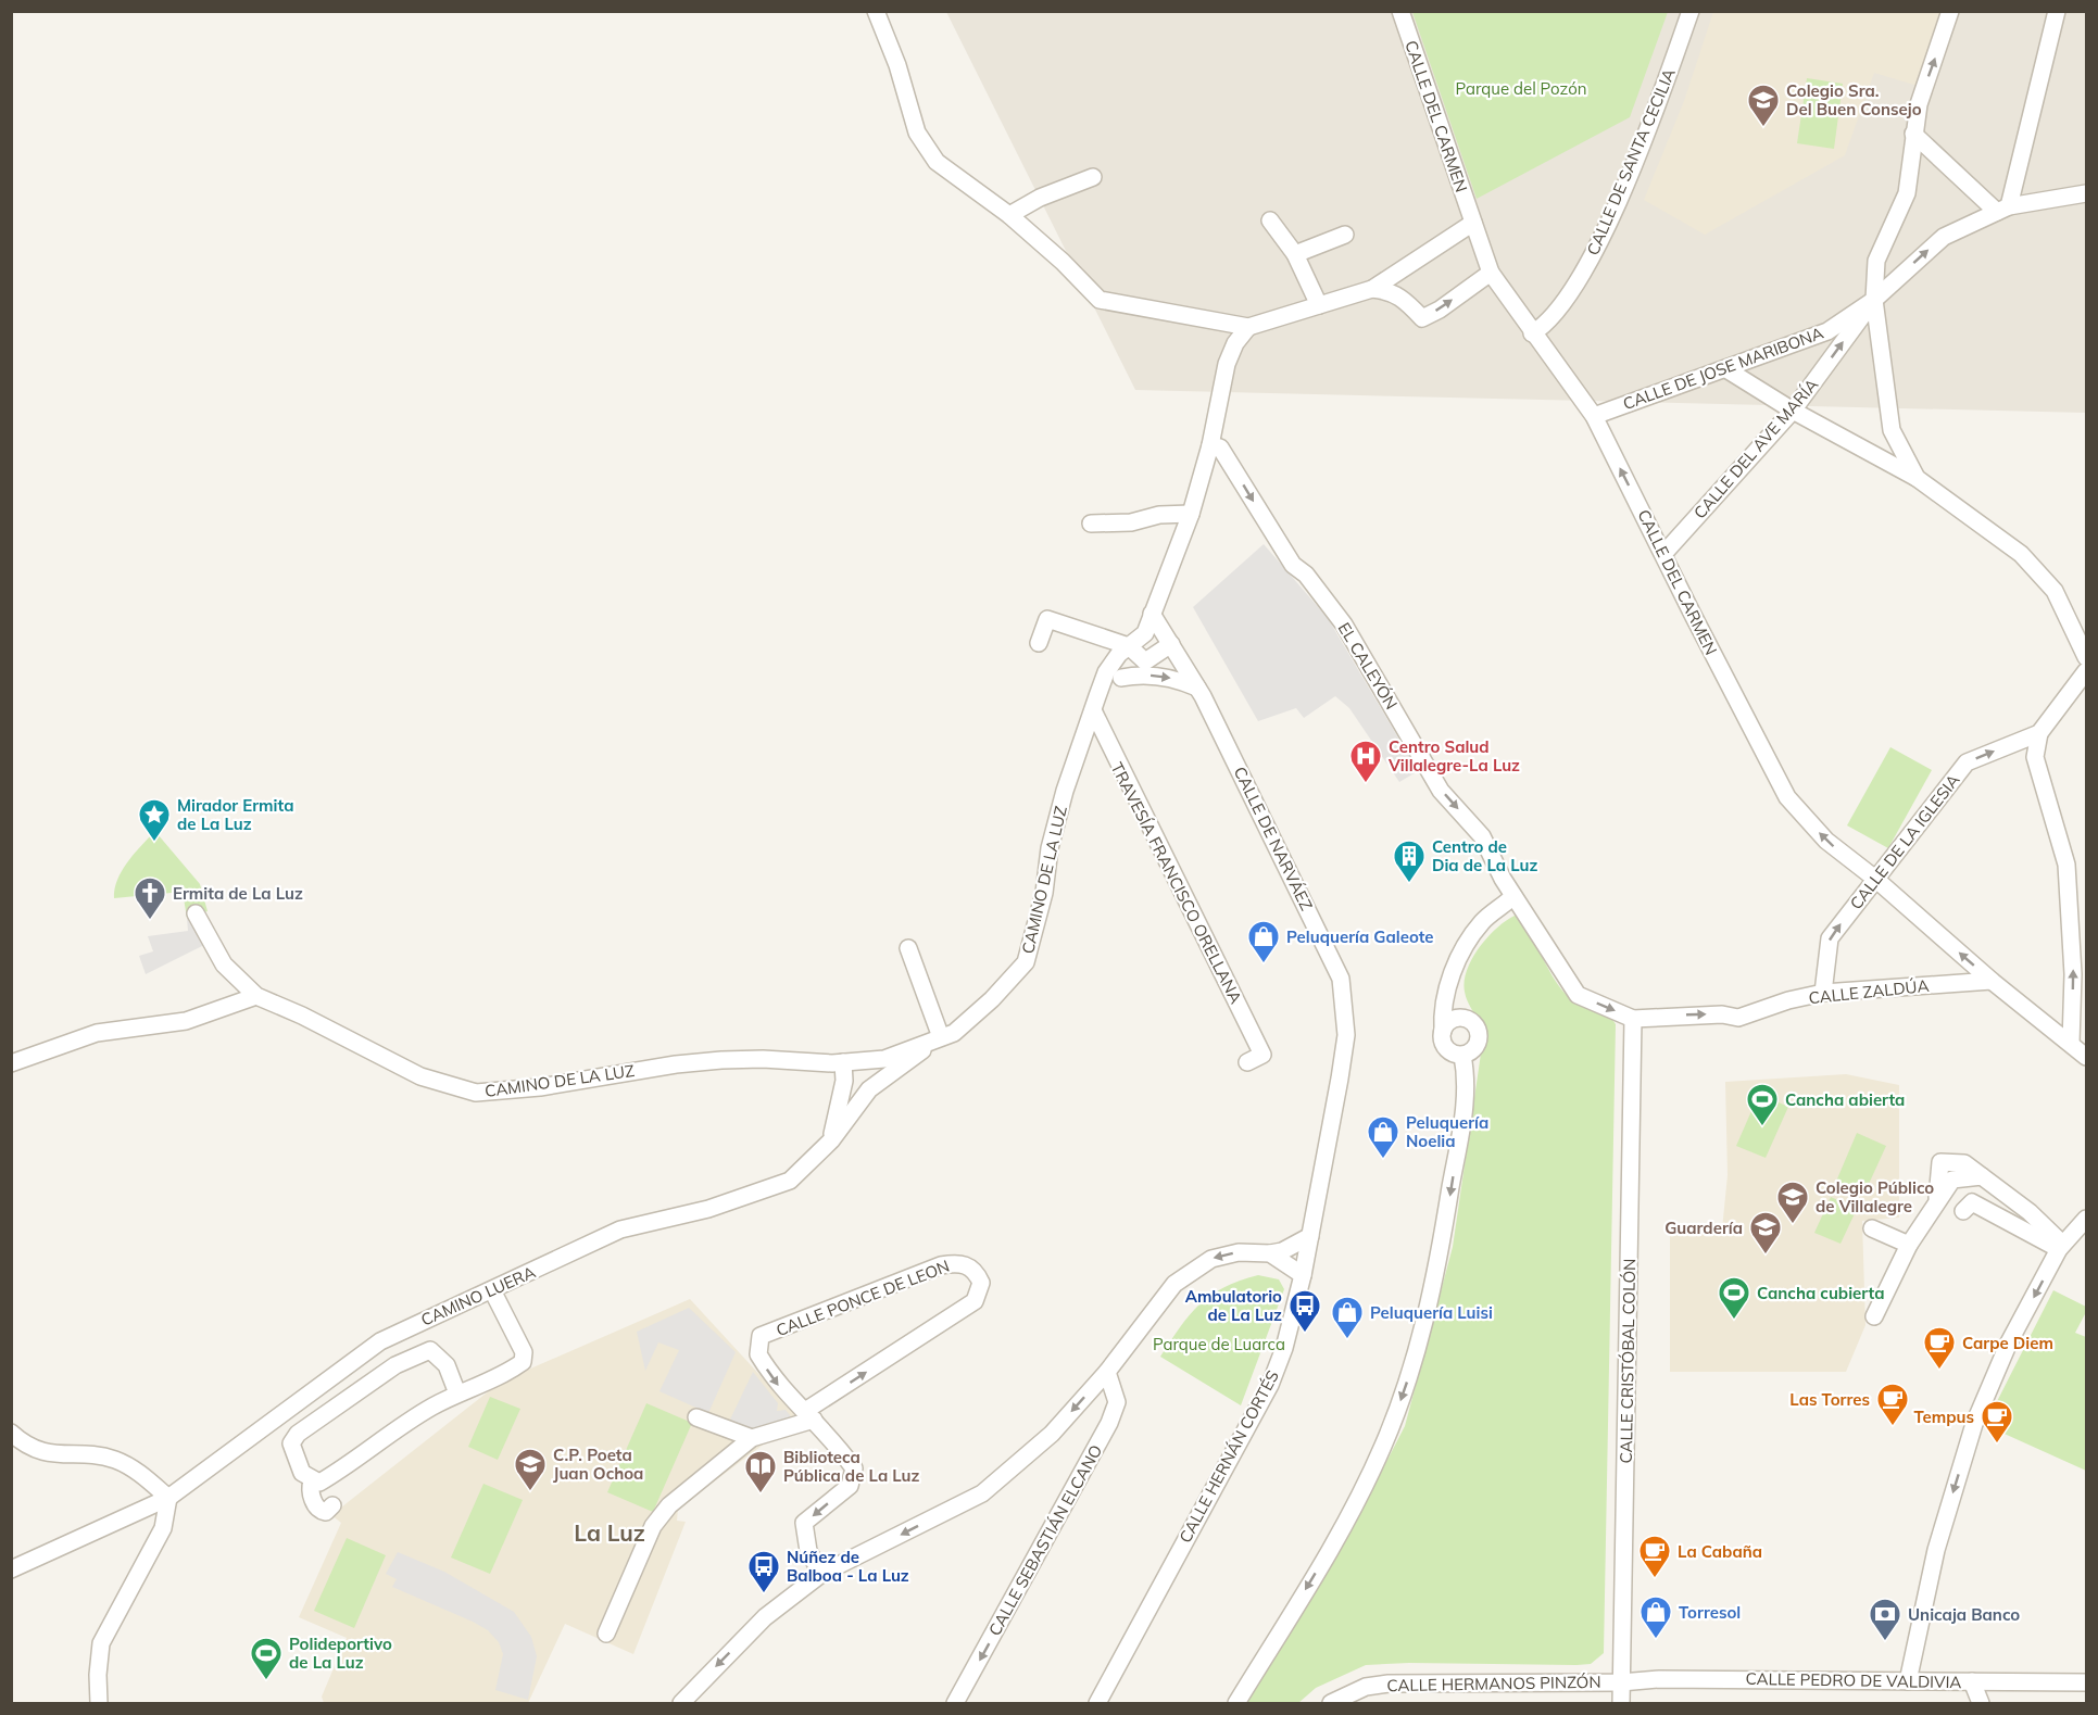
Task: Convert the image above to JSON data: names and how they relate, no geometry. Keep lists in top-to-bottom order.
{
  "streets": {
    "street": [
      "CALLE DEL CARMEN",
      "CALLE DE SANTA CECILIA",
      "CALLE DE JOSE MARIBONA",
      "CALLE DEL AVE MARÍA",
      "EL CALEYÓN",
      "CALLE DE NARVÁEZ",
      "CALLE DE LA IGLESIA",
      "CAMINO DE LA LUZ",
      "TRAVESÍA FRANCISCO ORELLANA",
      "CALLE ZALDÚA",
      "CAMINO LUERA",
      "CALLE PONCE DE LEON",
      "CALLE CRISTÓBAL COLÓN",
      "CALLE HERNÁN CORTÉS",
      "CALLE SEBASTIÁN ELCANO",
      "CALLE PEDRO DE VALDIVIA",
      "CALLE HERMANOS PINZÓN"
    ]
  },
  "crossings": [
    ["CALLE DEL CARMEN", "CALLE DE SANTA CECILIA"],
    ["CALLE DEL CARMEN", "CALLE DE JOSE MARIBONA"],
    ["CALLE DEL CARMEN", "CALLE DEL AVE MARÍA"],
    ["CALLE DEL CARMEN", "CALLE DE LA IGLESIA"],
    ["CALLE DEL CARMEN", "CALLE ZALDÚA"],
    ["CALLE DE JOSE MARIBONA", "CALLE DEL AVE MARÍA"],
    ["EL CALEYÓN", "CAMINO DE LA LUZ"],
    ["EL CALEYÓN", "CALLE ZALDÚA"],
    ["EL CALEYÓN", "CALLE CRISTÓBAL COLÓN"],
    ["CALLE DE NARVÁEZ", "CAMINO DE LA LUZ"],
    ["CALLE DE NARVÁEZ", "CALLE HERNÁN CORTÉS"],
    ["CALLE DE LA IGLESIA", "CALLE ZALDÚA"],
    ["CAMINO DE LA LUZ", "TRAVESÍA FRANCISCO ORELLANA"],
    ["CAMINO DE LA LUZ", "CAMINO LUERA"],
    ["CALLE ZALDÚA", "CALLE CRISTÓBAL COLÓN"],
    ["CALLE CRISTÓBAL COLÓN", "CALLE PEDRO DE VALDIVIA"],
    ["CALLE CRISTÓBAL COLÓN", "CALLE HERMANOS PINZÓN"],
    ["CALLE PEDRO DE VALDIVIA", "CALLE HERMANOS PINZÓN"]
  ],
  "one_way": [
    "CALLE DEL CARMEN",
    "CALLE DEL AVE MARÍA",
    "EL CALEYÓN",
    "CALLE DE LA IGLESIA",
    "CALLE ZALDÚA",
    "CALLE SEBASTIÁN ELCANO"
  ],
  "districts": ["La Luz"],
  "parks": ["Parque del Pozón", "Parque de Luarca"],
  "places": {
    "school or university": [
      "Colegio Sra. Del Buen Consejo",
      "Colegio Público de Villalegre",
      "Guardería",
      "C.P. Poeta Juan Ochoa"
    ],
    "hospital": ["Centro Salud Villalegre-La Luz"],
    "place": ["Mirador Ermita de La Luz"],
    "building": ["Centro de Dia de La Luz"],
    "church": ["Ermita de La Luz"],
    "shop": [
      "Peluquería Galeote",
      "Peluquería Noelia",
      "Peluquería Luisi",
      "Torresol"
    ],
    "sports": ["Cancha abierta", "Cancha cubierta", "Polideportivo de La Luz"],
    "bus stop": ["Ambulatorio de La Luz", "Núñez de Balboa - La Luz"],
    "cafe": [
      "Carpe Diem",
      "Las Torres",
      "Tempus",
      "La Cabaña"
    ],
    "library": ["Biblioteca Pública de La Luz"],
    "bank": ["Unicaja Banco"]
  }
}
